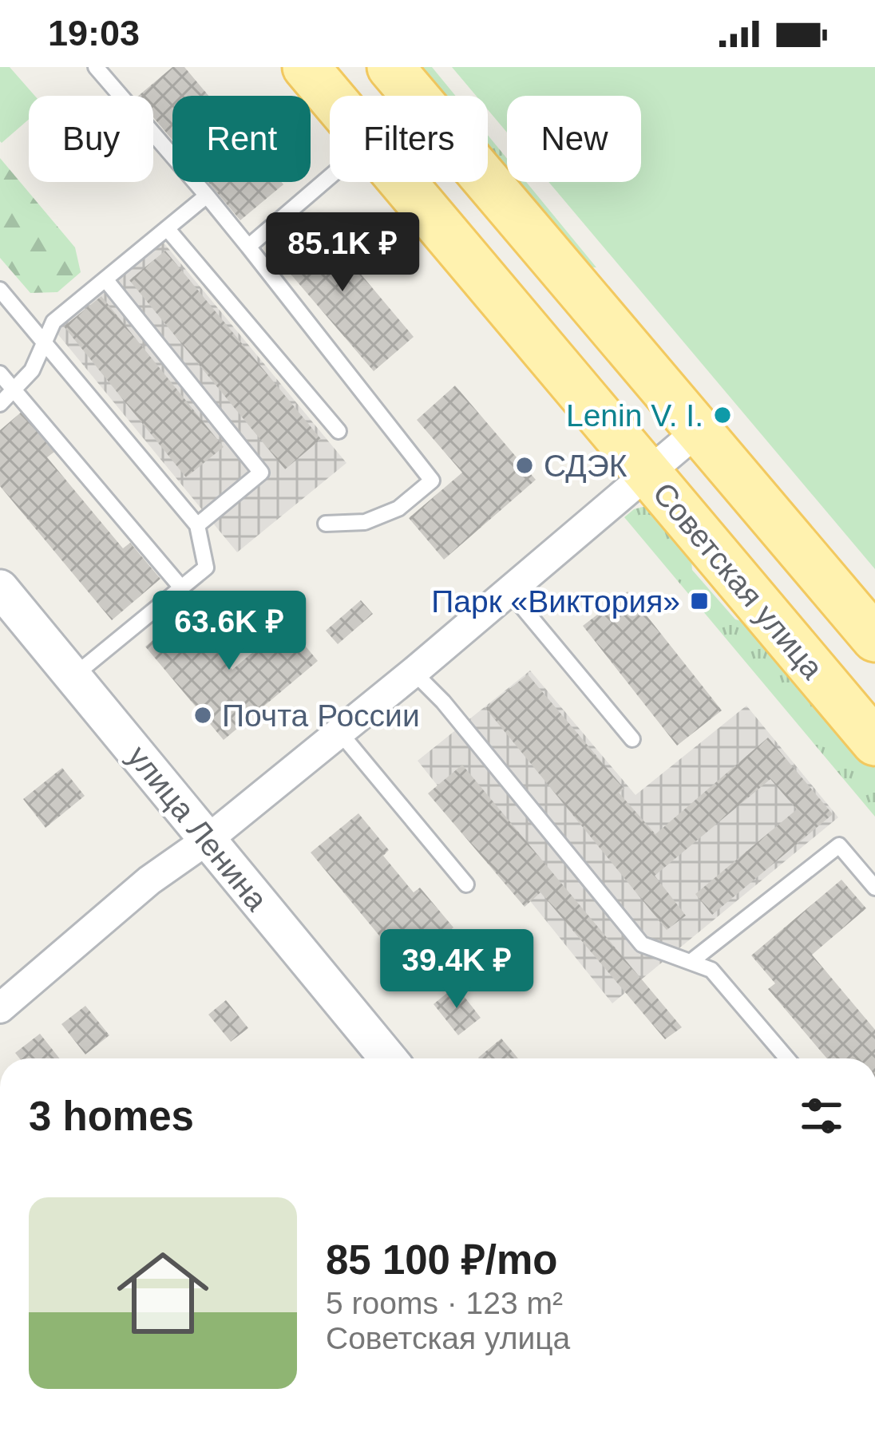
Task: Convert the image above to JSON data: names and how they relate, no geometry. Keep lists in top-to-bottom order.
{
  "streets": {
    "main road": ["Советская улица"],
    "street": ["улица Ленина"]
  },
  "places": {
    "other": ["Lenin V. I.", "СДЭК", "Почта России"],
    "transit": ["Парк «Виктория»"]
  },
  "page": {
    "status": "19:03",
    "chip": [
      "Buy",
      "Rent",
      "Filters",
      "New"
    ],
    "price": ["85.1K ₽", "63.6K ₽", "39.4K ₽"],
    "heading": "3 homes",
    "list": [
      {
        "name": "85 100 ₽/mo",
        "note": "5 rooms · 123 m² · Советская улица"
      }
    ]
  }
}
